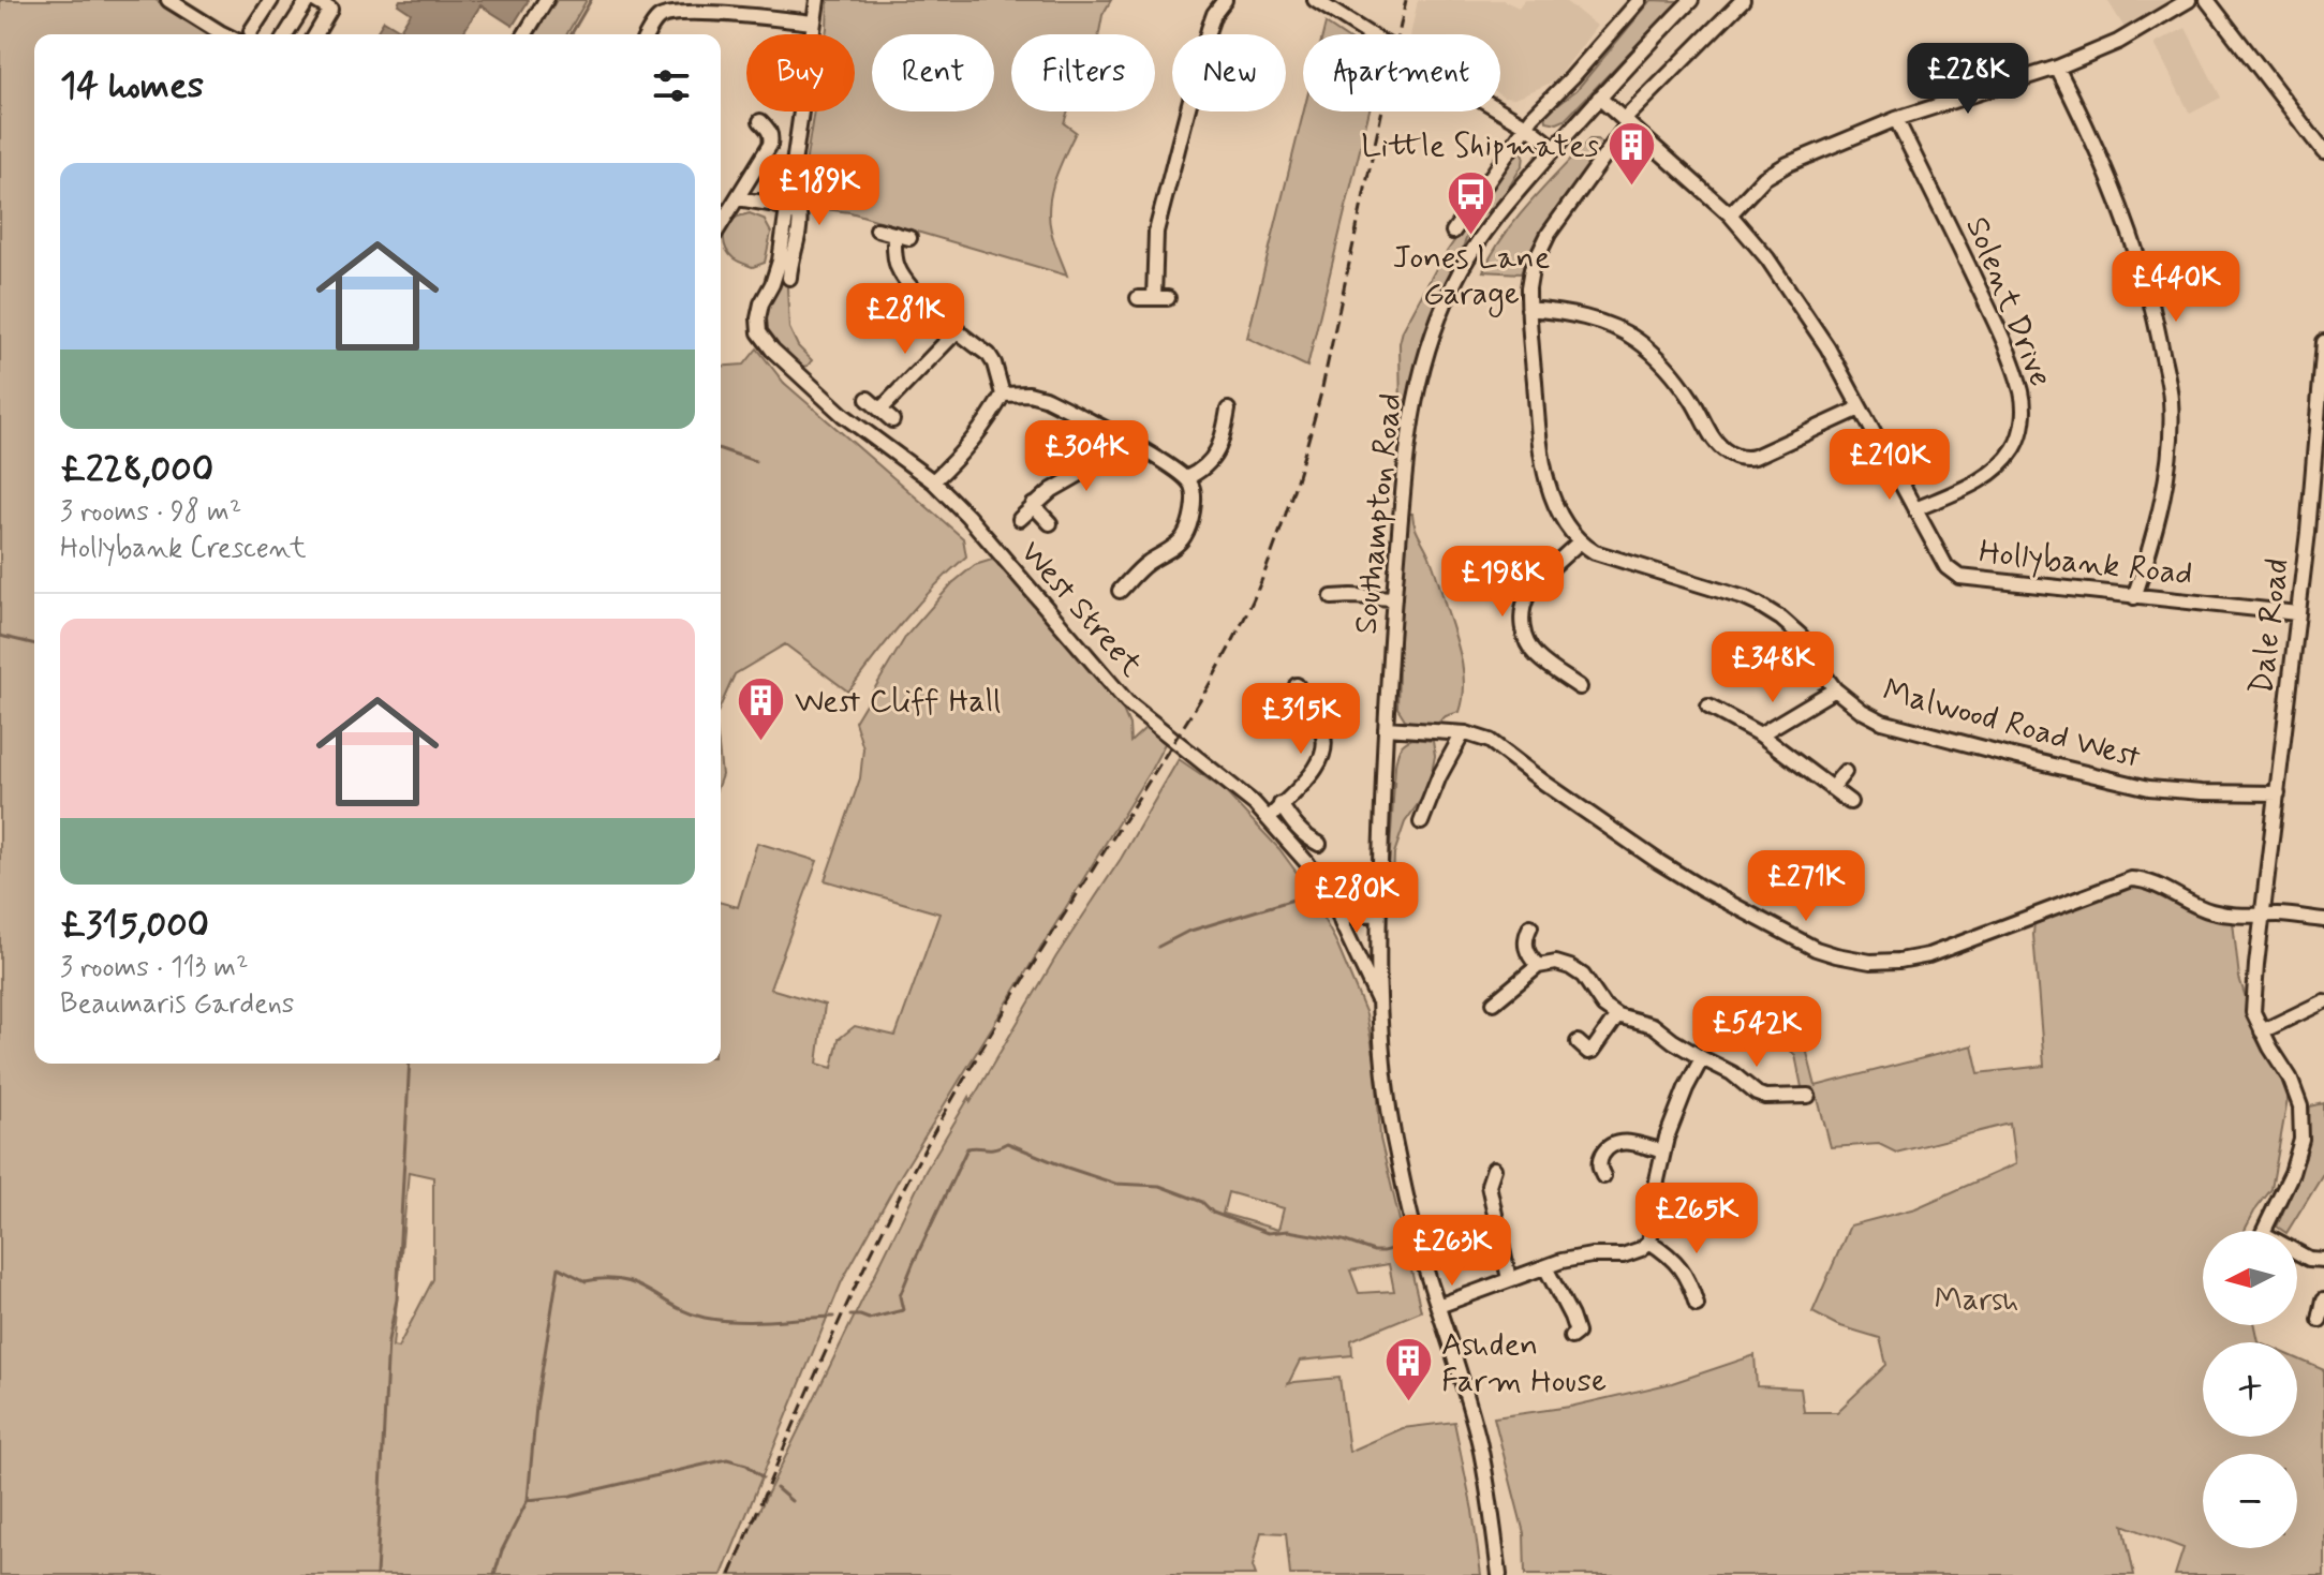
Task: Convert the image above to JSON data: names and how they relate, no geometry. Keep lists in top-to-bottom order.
{
  "streets": {
    "street": [
      "Solent Drive",
      "Southampton Road",
      "Hollybank Road",
      "West Street",
      "Dale Road",
      "Malwood Road West"
    ]
  },
  "crossings": [
    ["Solent Drive", "Hollybank Road"],
    ["Southampton Road", "Hollybank Road"],
    ["Southampton Road", "West Street"],
    ["Hollybank Road", "Dale Road"],
    ["Dale Road", "Malwood Road West"]
  ],
  "parks": ["Marsh"],
  "places": {
    "building": ["Little Shipmates", "West Cliff Hall", "Ashden Farm House"],
    "bus stop": ["Jones Lane Garage"]
  },
  "north": "left",
  "page": {
    "chip": [
      "Buy",
      "Rent",
      "Filters",
      "New",
      "Apartment"
    ],
    "heading": "14 homes",
    "price": [
      "£228K",
      "£189K",
      "£440K",
      "£281K",
      "£304K",
      "£210K",
      "£198K",
      "£348K",
      "£315K",
      "£271K",
      "£280K",
      "£542K",
      "£265K",
      "£263K"
    ],
    "list": [
      {
        "name": "£228,000",
        "note": "3 rooms · 98 m² · Hollybank Crescent"
      },
      {
        "name": "£315,000",
        "note": "3 rooms · 113 m² · Beaumaris Gardens"
      }
    ],
    "map_buttons": ["+", "−"]
  }
}
